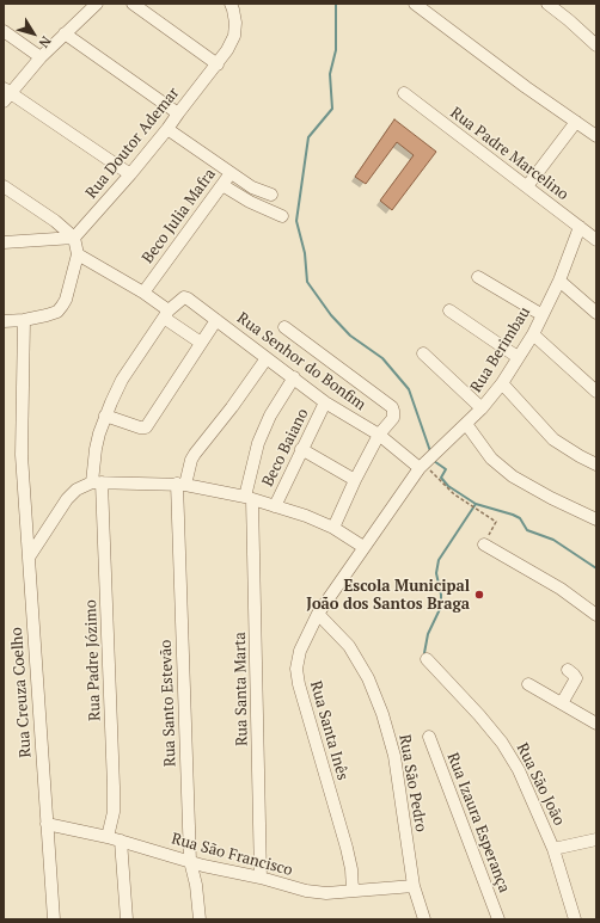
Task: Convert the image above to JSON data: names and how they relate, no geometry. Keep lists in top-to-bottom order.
{
  "streets": {
    "street": [
      "Rua Doutor Ademar",
      "Rua Padre Marcelino",
      "Beco Julia Mafra",
      "Rua Berimbau",
      "Rua Senhor do Bonfim",
      "Beco Baiano",
      "Rua Padre Józimo",
      "Rua Santa Marta",
      "Rua Creuza Coelho",
      "Rua Santo Estevão",
      "Rua Santa Inês",
      "Rua São Pedro",
      "Rua São João",
      "Rua Izaura Esperança",
      "Rua São Francisco"
    ]
  },
  "crossings": [
    ["Rua Doutor Ademar", "Beco Julia Mafra"],
    ["Rua Padre Marcelino", "Rua Berimbau"],
    ["Rua Berimbau", "Rua Senhor do Bonfim"],
    ["Rua Berimbau", "Rua Santa Inês"],
    ["Rua Senhor do Bonfim", "Beco Baiano"],
    ["Rua Senhor do Bonfim", "Rua Padre Józimo"],
    ["Rua Senhor do Bonfim", "Rua Santa Marta"],
    ["Rua Senhor do Bonfim", "Rua Santo Estevão"],
    ["Rua Senhor do Bonfim", "Rua Santa Inês"],
    ["Rua Padre Józimo", "Rua São Francisco"],
    ["Rua Santa Marta", "Rua São Francisco"],
    ["Rua Creuza Coelho", "Rua São Francisco"],
    ["Rua Santo Estevão", "Rua São Francisco"],
    ["Rua Santa Inês", "Rua São Pedro"],
    ["Rua Santa Inês", "Rua São Francisco"],
    ["Rua São Pedro", "Rua São Francisco"]
  ],
  "places": ["Escola Municipal João dos Santos Braga"],
  "north": "bottom right"
}
